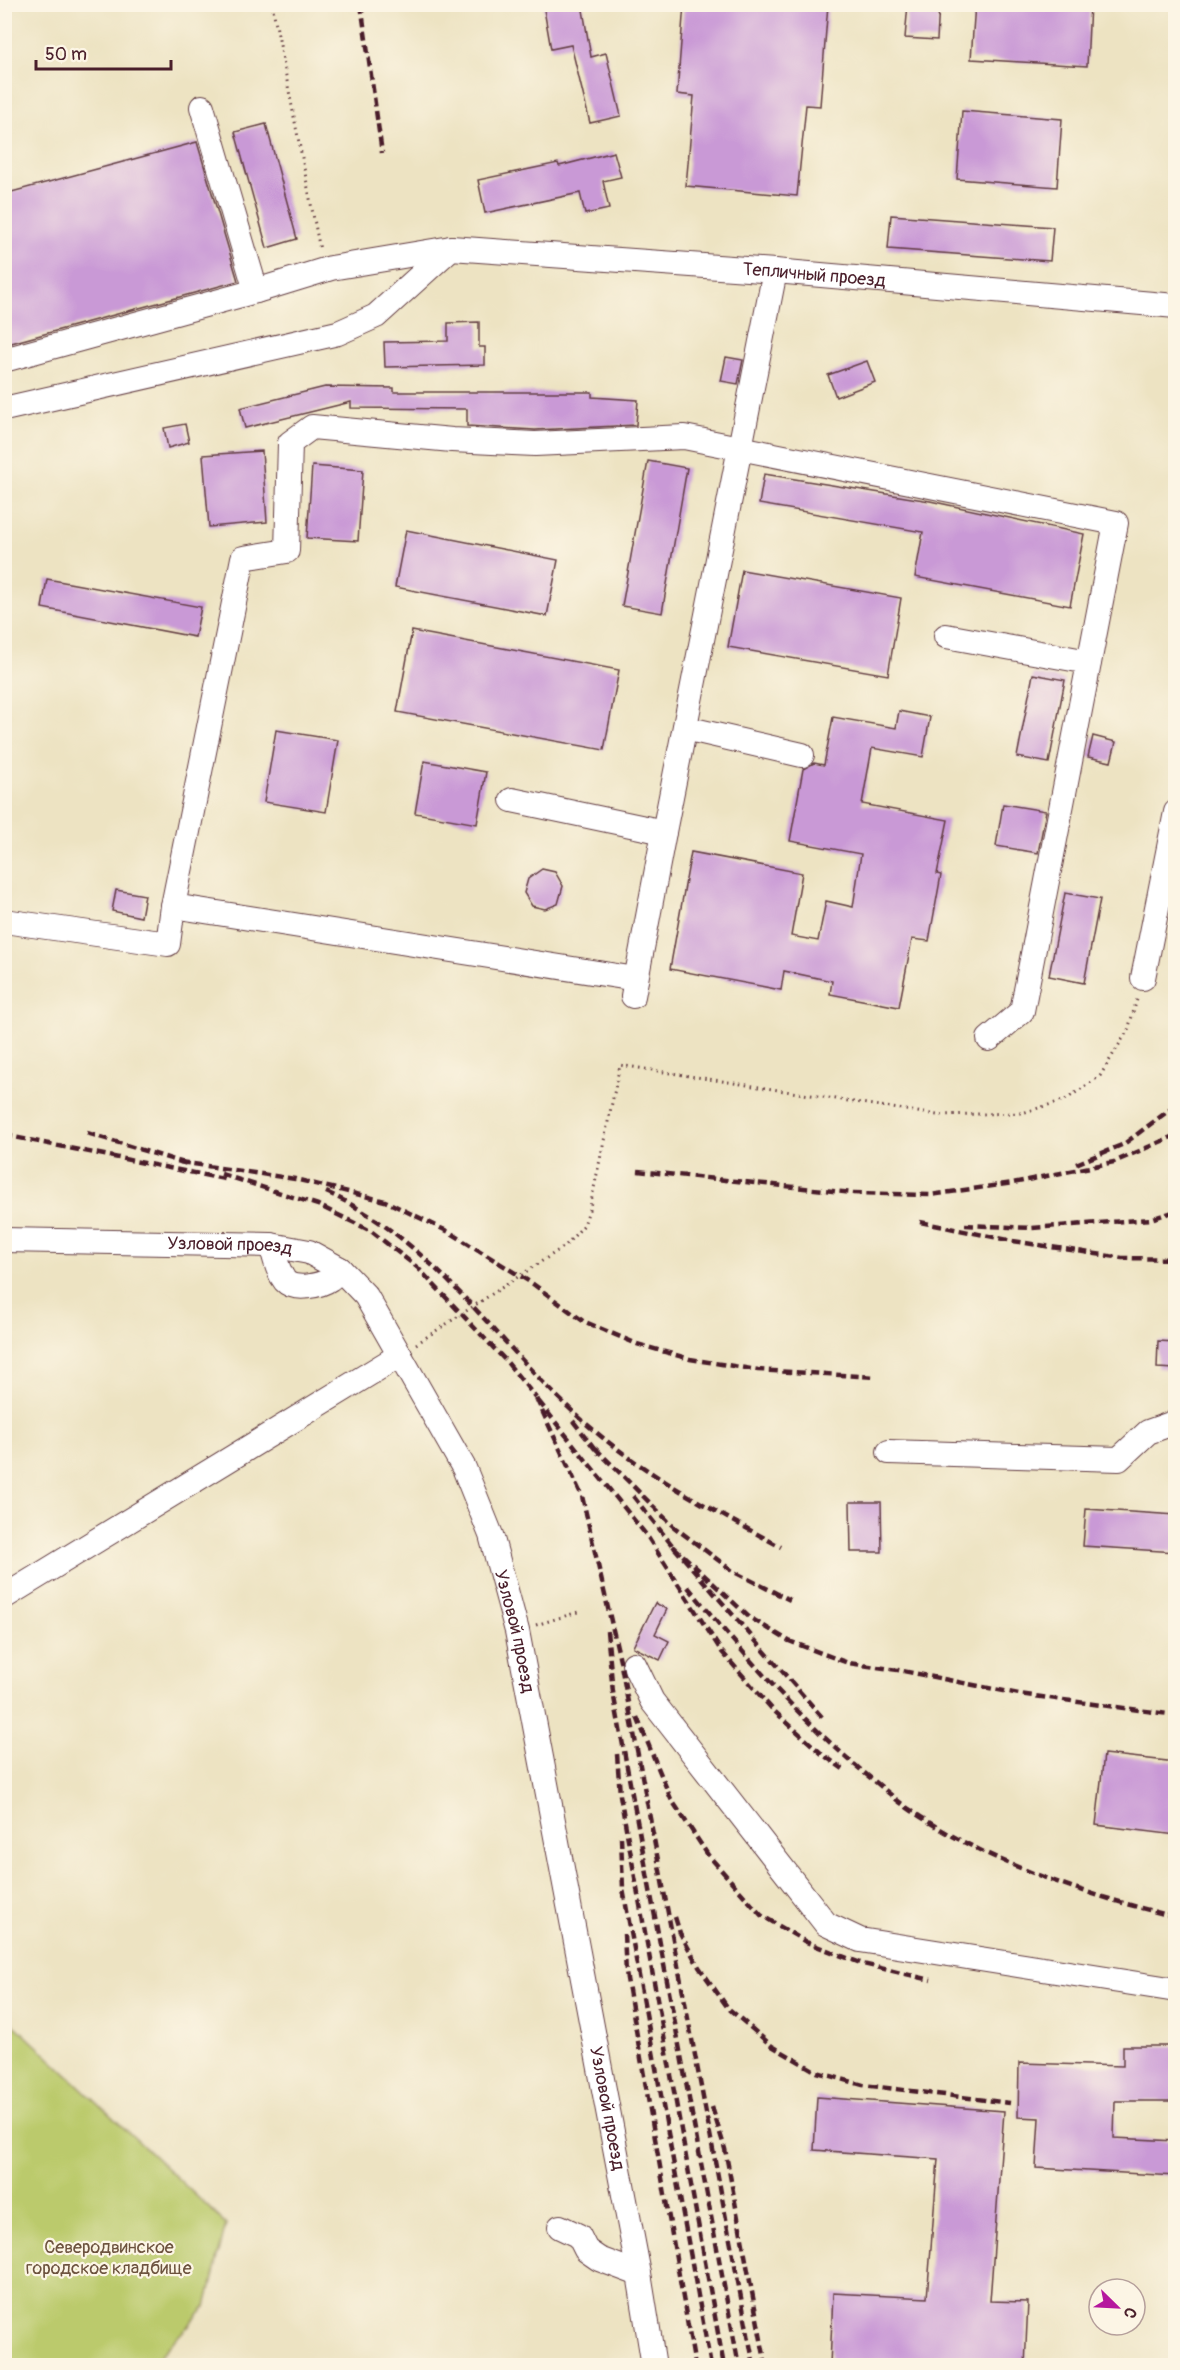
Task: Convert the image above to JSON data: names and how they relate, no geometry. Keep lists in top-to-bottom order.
{
  "streets": {
    "street": ["Тепличный проезд", "Узловой проезд"]
  },
  "parks": ["Северодвинское городское кладбище"],
  "scale_bar": "50 m",
  "north": "bottom right"
}
